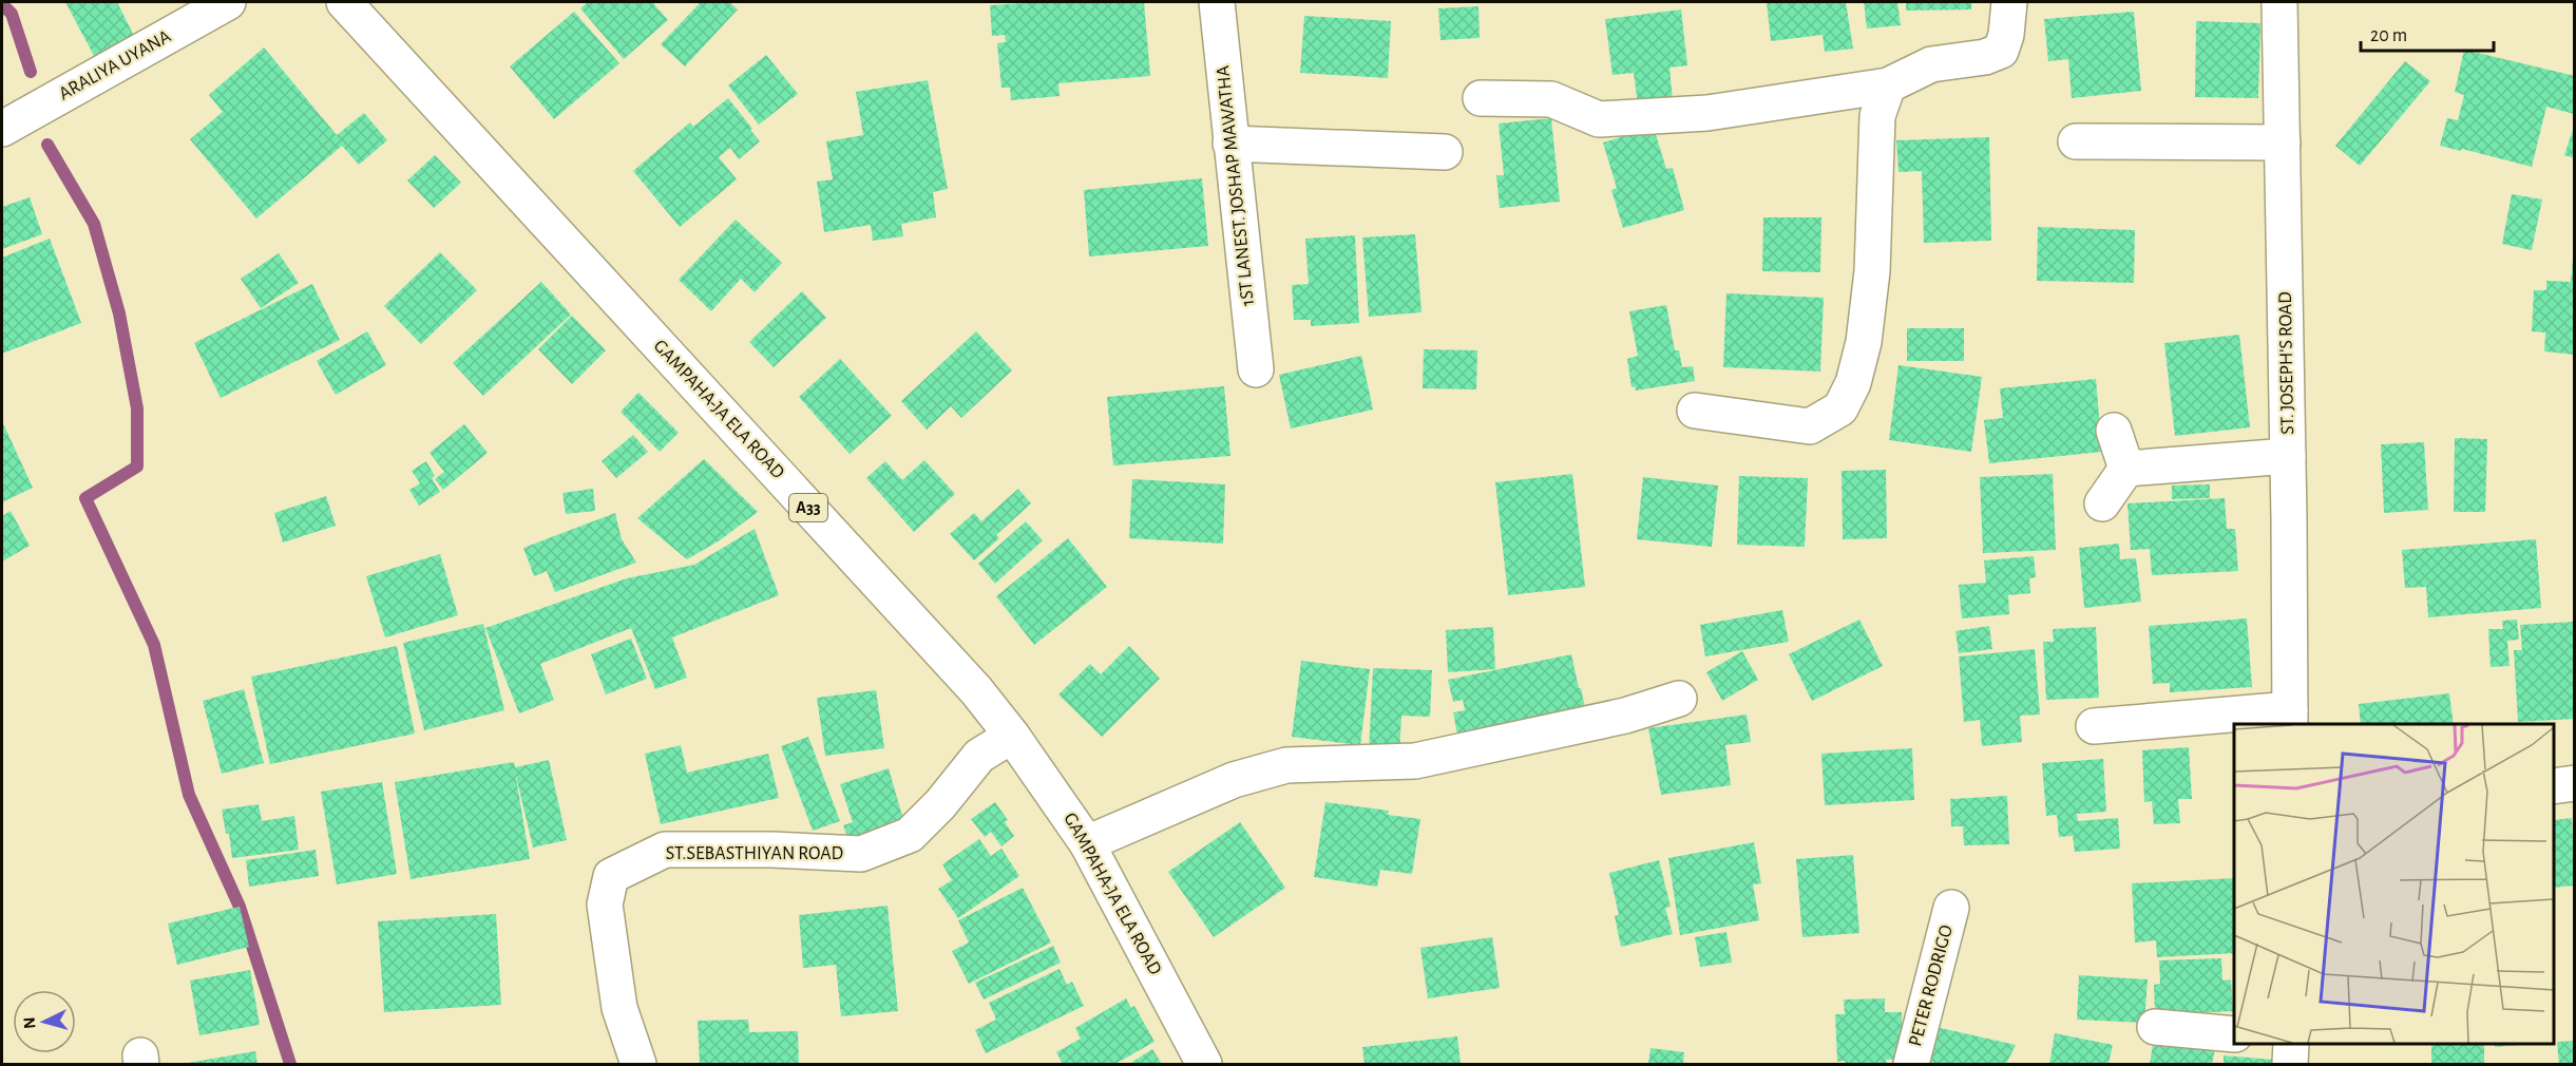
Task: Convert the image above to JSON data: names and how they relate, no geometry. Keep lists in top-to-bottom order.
{
  "streets": {
    "main road": [
      "ARALIYA UYANA",
      "1ST LANEST. JOSHAP MAWATHA",
      "ST. JOSEPH'S ROAD",
      "GAMPAHA-JA ELA ROAD",
      "A33",
      "ST.SEBASTHIYAN ROAD",
      "PETER RODRIGO"
    ]
  },
  "crossings": [
    ["GAMPAHA-JA ELA ROAD", "ST.SEBASTHIYAN ROAD"]
  ],
  "scale_bar": "20 m",
  "north": "left"
}
